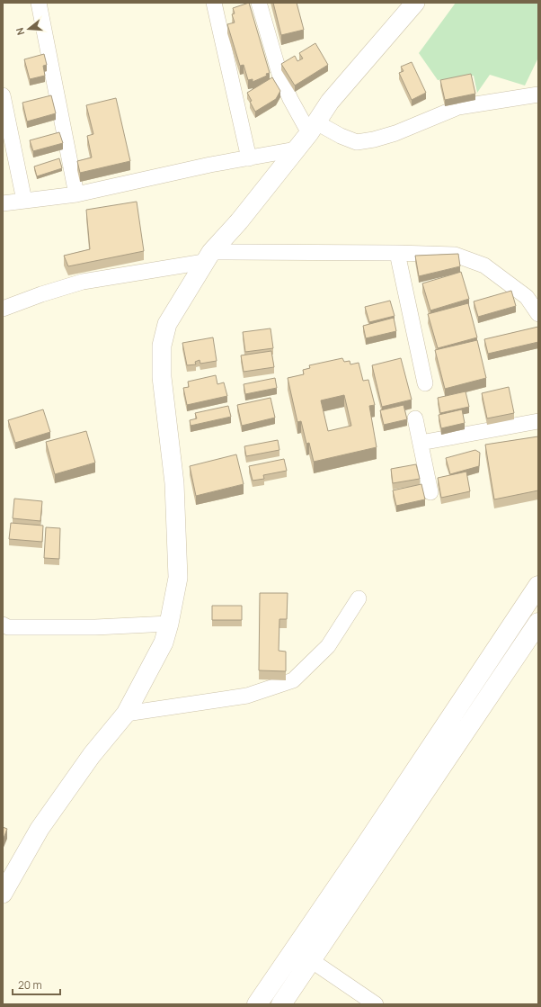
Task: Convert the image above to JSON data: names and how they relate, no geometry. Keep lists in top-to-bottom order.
{
  "scale_bar": "20 m",
  "north": "left"
}
